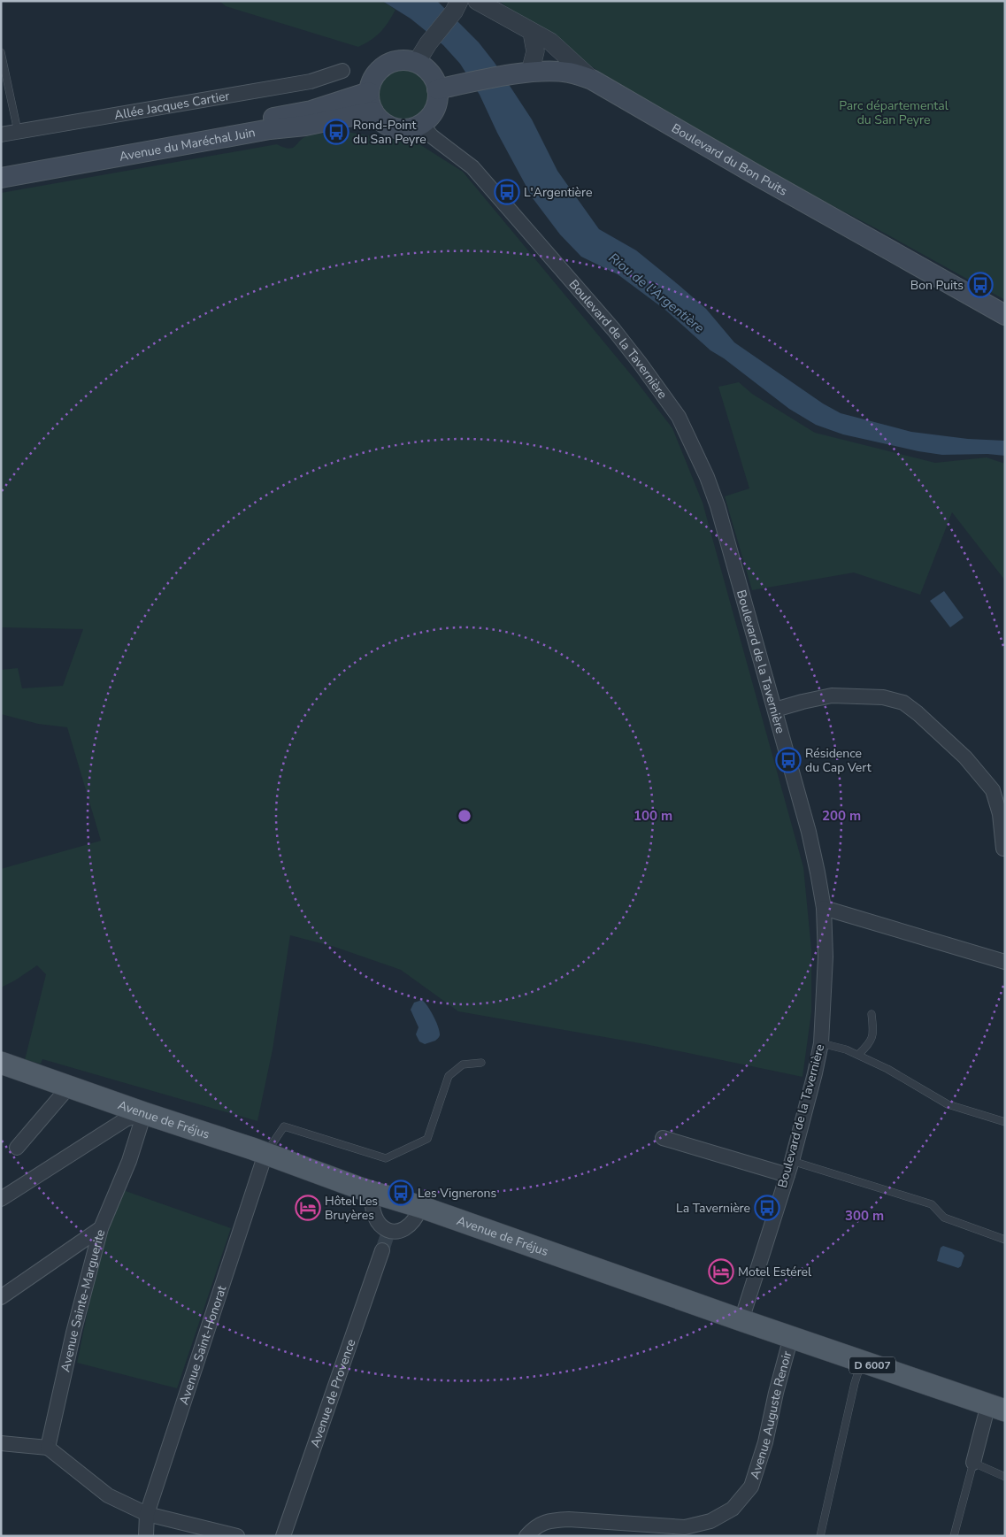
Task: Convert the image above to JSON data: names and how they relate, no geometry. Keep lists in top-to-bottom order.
{
  "streets": {
    "main road": [
      "Avenue du Maréchal Juin",
      "Boulevard du Bon Puits",
      "Avenue de Fréjus",
      "D 6007"
    ],
    "street": [
      "Allée Jacques Cartier",
      "Boulevard de la Tavernière",
      "Avenue Sainte-Marguerite",
      "Avenue Saint-Honorat",
      "Avenue de Provence",
      "Avenue Auguste Renoir"
    ]
  },
  "crossings": [
    ["Avenue du Maréchal Juin", "Boulevard du Bon Puits"],
    ["Avenue du Maréchal Juin", "Boulevard de la Tavernière"],
    ["Boulevard du Bon Puits", "Boulevard de la Tavernière"],
    ["Boulevard de la Tavernière", "Avenue de Fréjus"],
    ["Avenue de Fréjus", "Avenue Sainte-Marguerite"],
    ["Avenue de Fréjus", "Avenue Saint-Honorat"],
    ["Avenue de Fréjus", "Avenue Auguste Renoir"]
  ],
  "water": ["Riou de l'Argentière"],
  "parks": ["Parc départemental du San Peyre"],
  "places": {
    "bus stop": [
      "Rond-Point du San Peyre",
      "L'Argentière",
      "Bon Puits",
      "Résidence du Cap Vert",
      "Les Vignerons",
      "La Tavernière"
    ],
    "hotel": ["Hôtel Les Bruyères", "Motel Estérel"]
  },
  "rings": ["100 m", "200 m", "300 m"]
}
